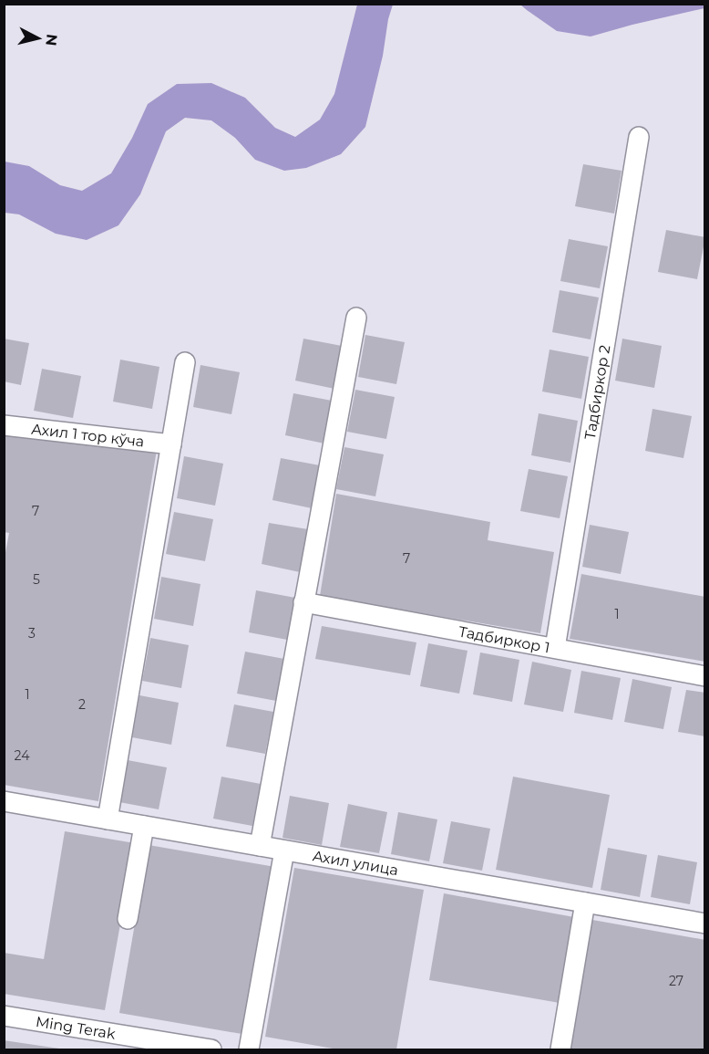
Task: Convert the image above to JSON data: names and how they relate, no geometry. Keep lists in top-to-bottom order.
{
  "streets": {
    "street": [
      "Тадбиркор 2",
      "Ахил 1 тор кўча",
      "Тадбиркор 1",
      "Ахил улица",
      "Ming Terak"
    ]
  },
  "crossings": [
    ["Тадбиркор 2", "Тадбиркор 1"]
  ],
  "house_numbers": [
    "7",
    "7",
    "5",
    "1",
    "3",
    "1",
    "2",
    "24",
    "27"
  ],
  "north": "right"
}
